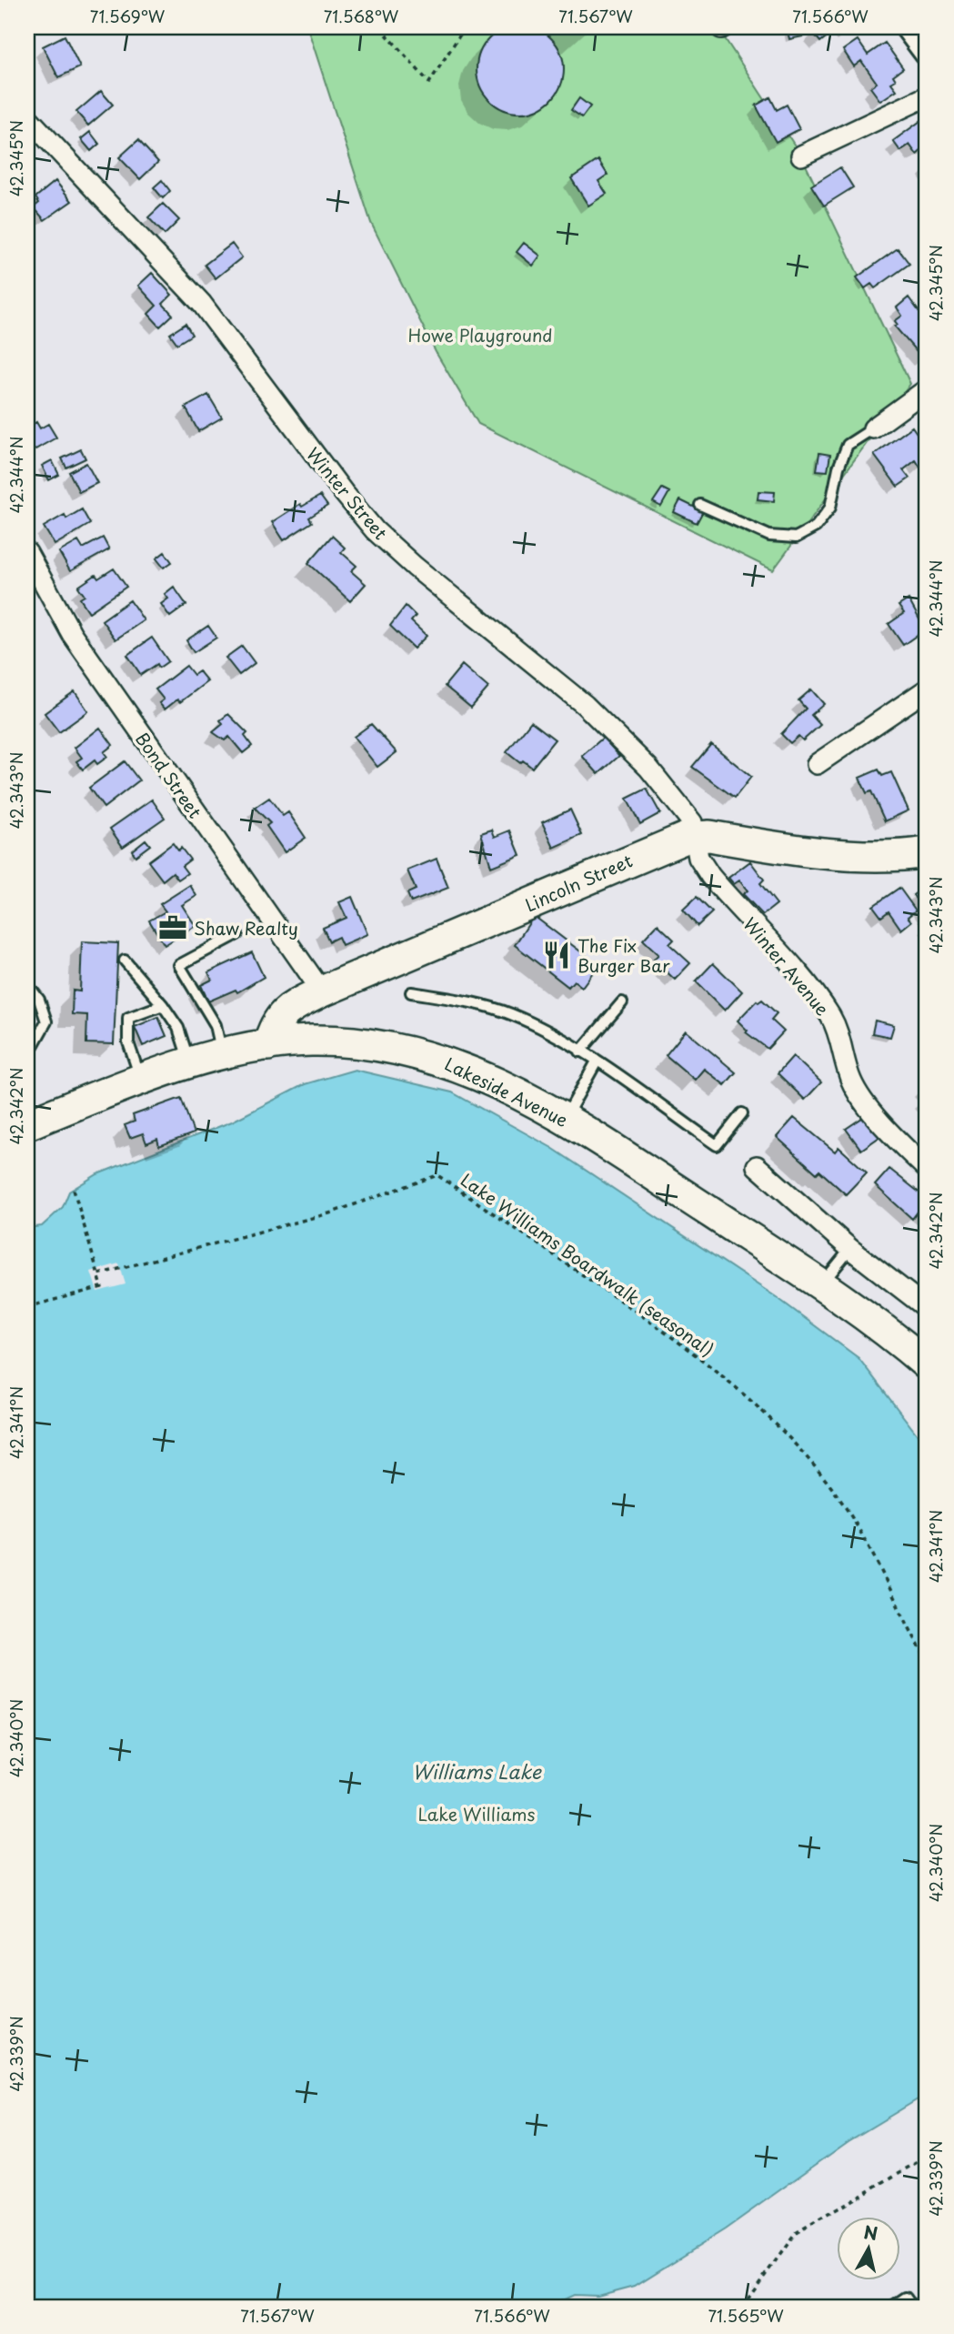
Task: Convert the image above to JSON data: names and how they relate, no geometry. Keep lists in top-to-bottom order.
{
  "streets": {
    "main road": ["Lincoln Street", "Lakeside Avenue"],
    "street": ["Winter Street", "Bond Street", "Winter Avenue"],
    "path": ["Lake Williams Boardwalk (seasonal)"]
  },
  "crossings": [
    ["Winter Street", "Lincoln Street"],
    ["Winter Street", "Winter Avenue"],
    ["Bond Street", "Lincoln Street"],
    ["Lincoln Street", "Winter Avenue"],
    ["Lincoln Street", "Lakeside Avenue"]
  ],
  "water": ["Williams Lake"],
  "parks": ["Howe Playground", "Lake Williams"],
  "places": {
    "office": ["Shaw Realty"],
    "restaurant": ["The Fix Burger Bar"]
  },
  "north": "top",
  "coordinates": [
    "71.569°W",
    "71.568°W",
    "71.567°W",
    "71.566°W",
    "42.345°N",
    "42.344°N",
    "42.343°N",
    "42.342°N",
    "42.341°N",
    "42.340°N",
    "42.339°N",
    "71.565°W"
  ]
}
